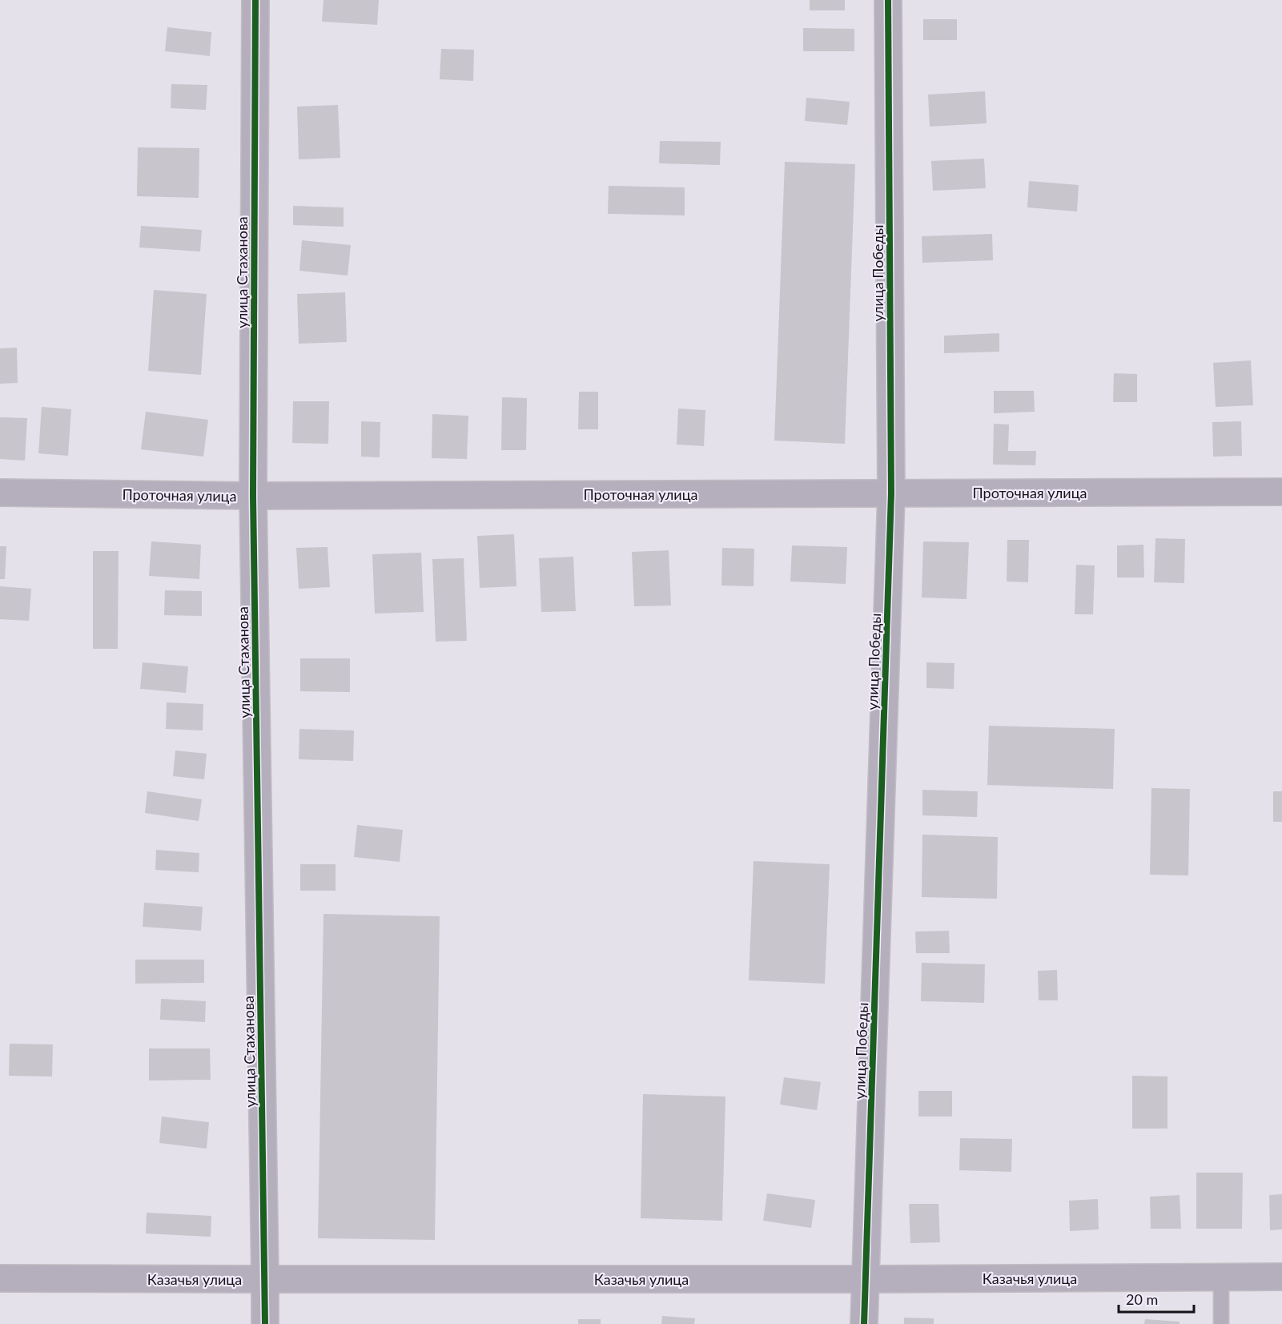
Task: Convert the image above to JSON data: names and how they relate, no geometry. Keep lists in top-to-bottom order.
{
  "streets": {
    "street": [
      "улица Стаханова",
      "улица Победы",
      "Проточная улица",
      "Казачья улица"
    ]
  },
  "crossings": [
    ["улица Стаханова", "Проточная улица"],
    ["улица Стаханова", "Казачья улица"],
    ["улица Победы", "Проточная улица"],
    ["улица Победы", "Казачья улица"]
  ],
  "scale_bar": "20 m"
}
